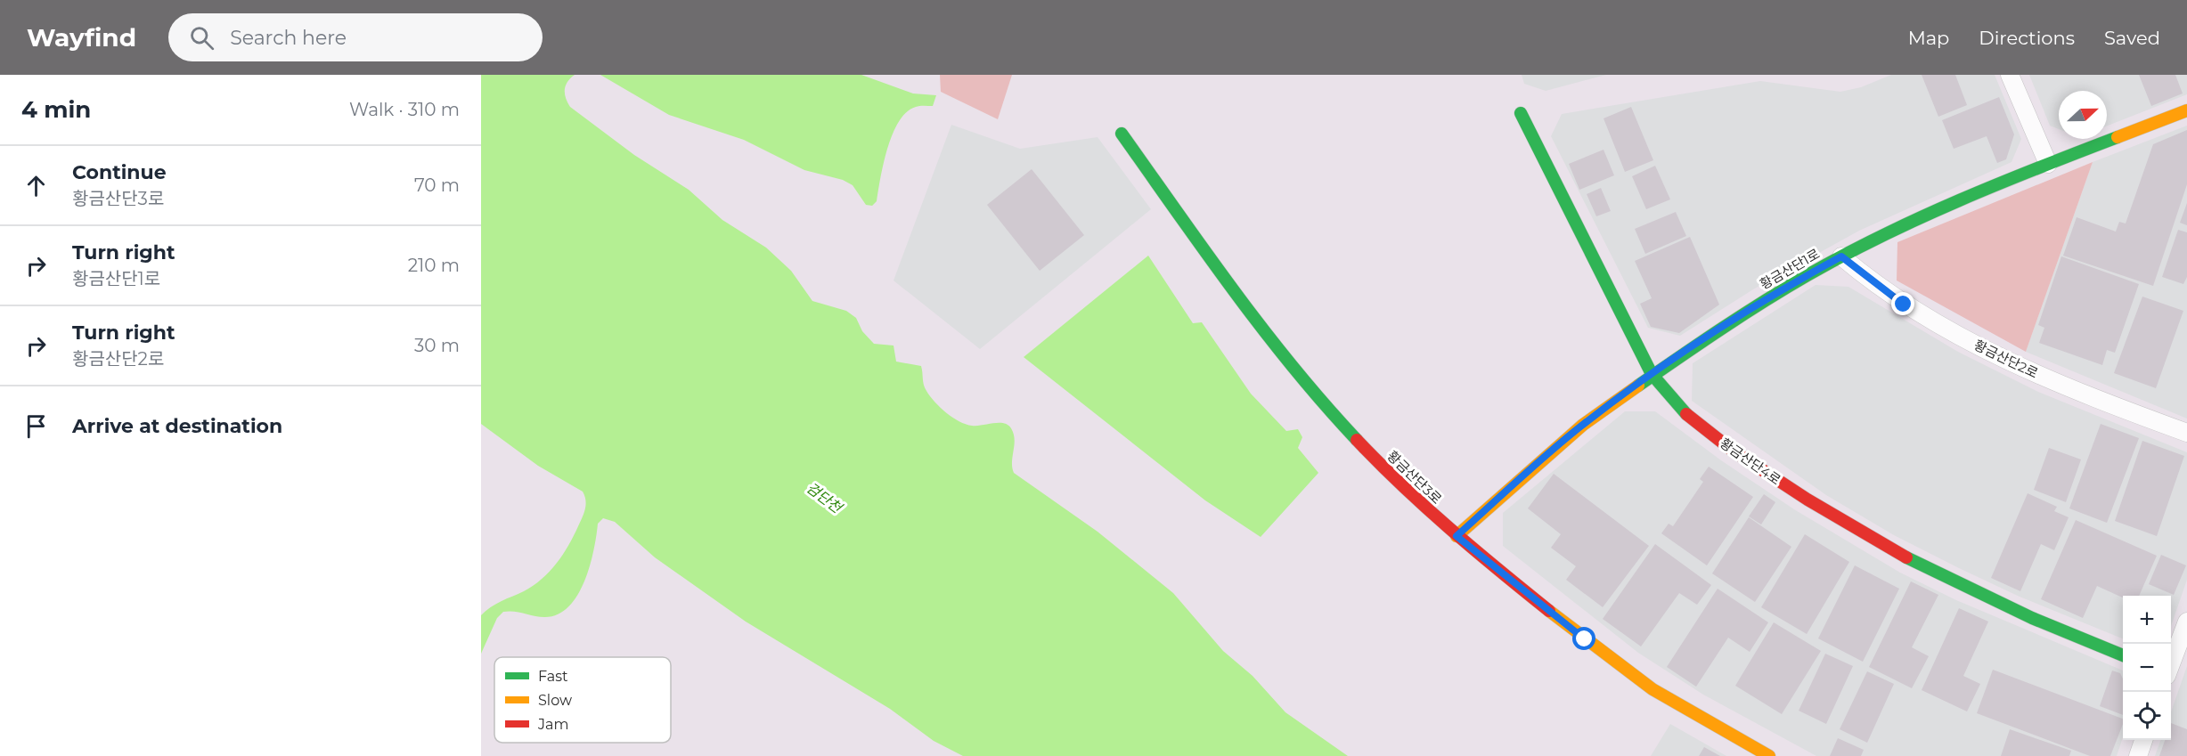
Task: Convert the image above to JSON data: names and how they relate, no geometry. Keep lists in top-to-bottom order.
{
  "streets": {
    "street": [
      "황금산단1로",
      "황금산단2로",
      "황금산단4로",
      "황금산단3로"
    ]
  },
  "crossings": [
    ["황금산단1로", "황금산단2로"],
    ["황금산단1로", "황금산단4로"],
    ["황금산단1로", "황금산단3로"]
  ],
  "water": ["검단천"],
  "legend": ["Fast", "Slow", "Jam"],
  "north": "right",
  "page": {
    "header": "Wayfind",
    "search": "Search here",
    "nav": ["Map", "Directions", "Saved"],
    "heading": ["4 min", "Walk · 310 m"],
    "list": [
      ["Continue", "황금산단3로", "70 m"],
      ["Turn right", "황금산단1로", "210 m"],
      ["Turn right", "황금산단2로", "30 m"],
      "Arrive at destination"
    ],
    "map_buttons": ["+", "−"]
  }
}
